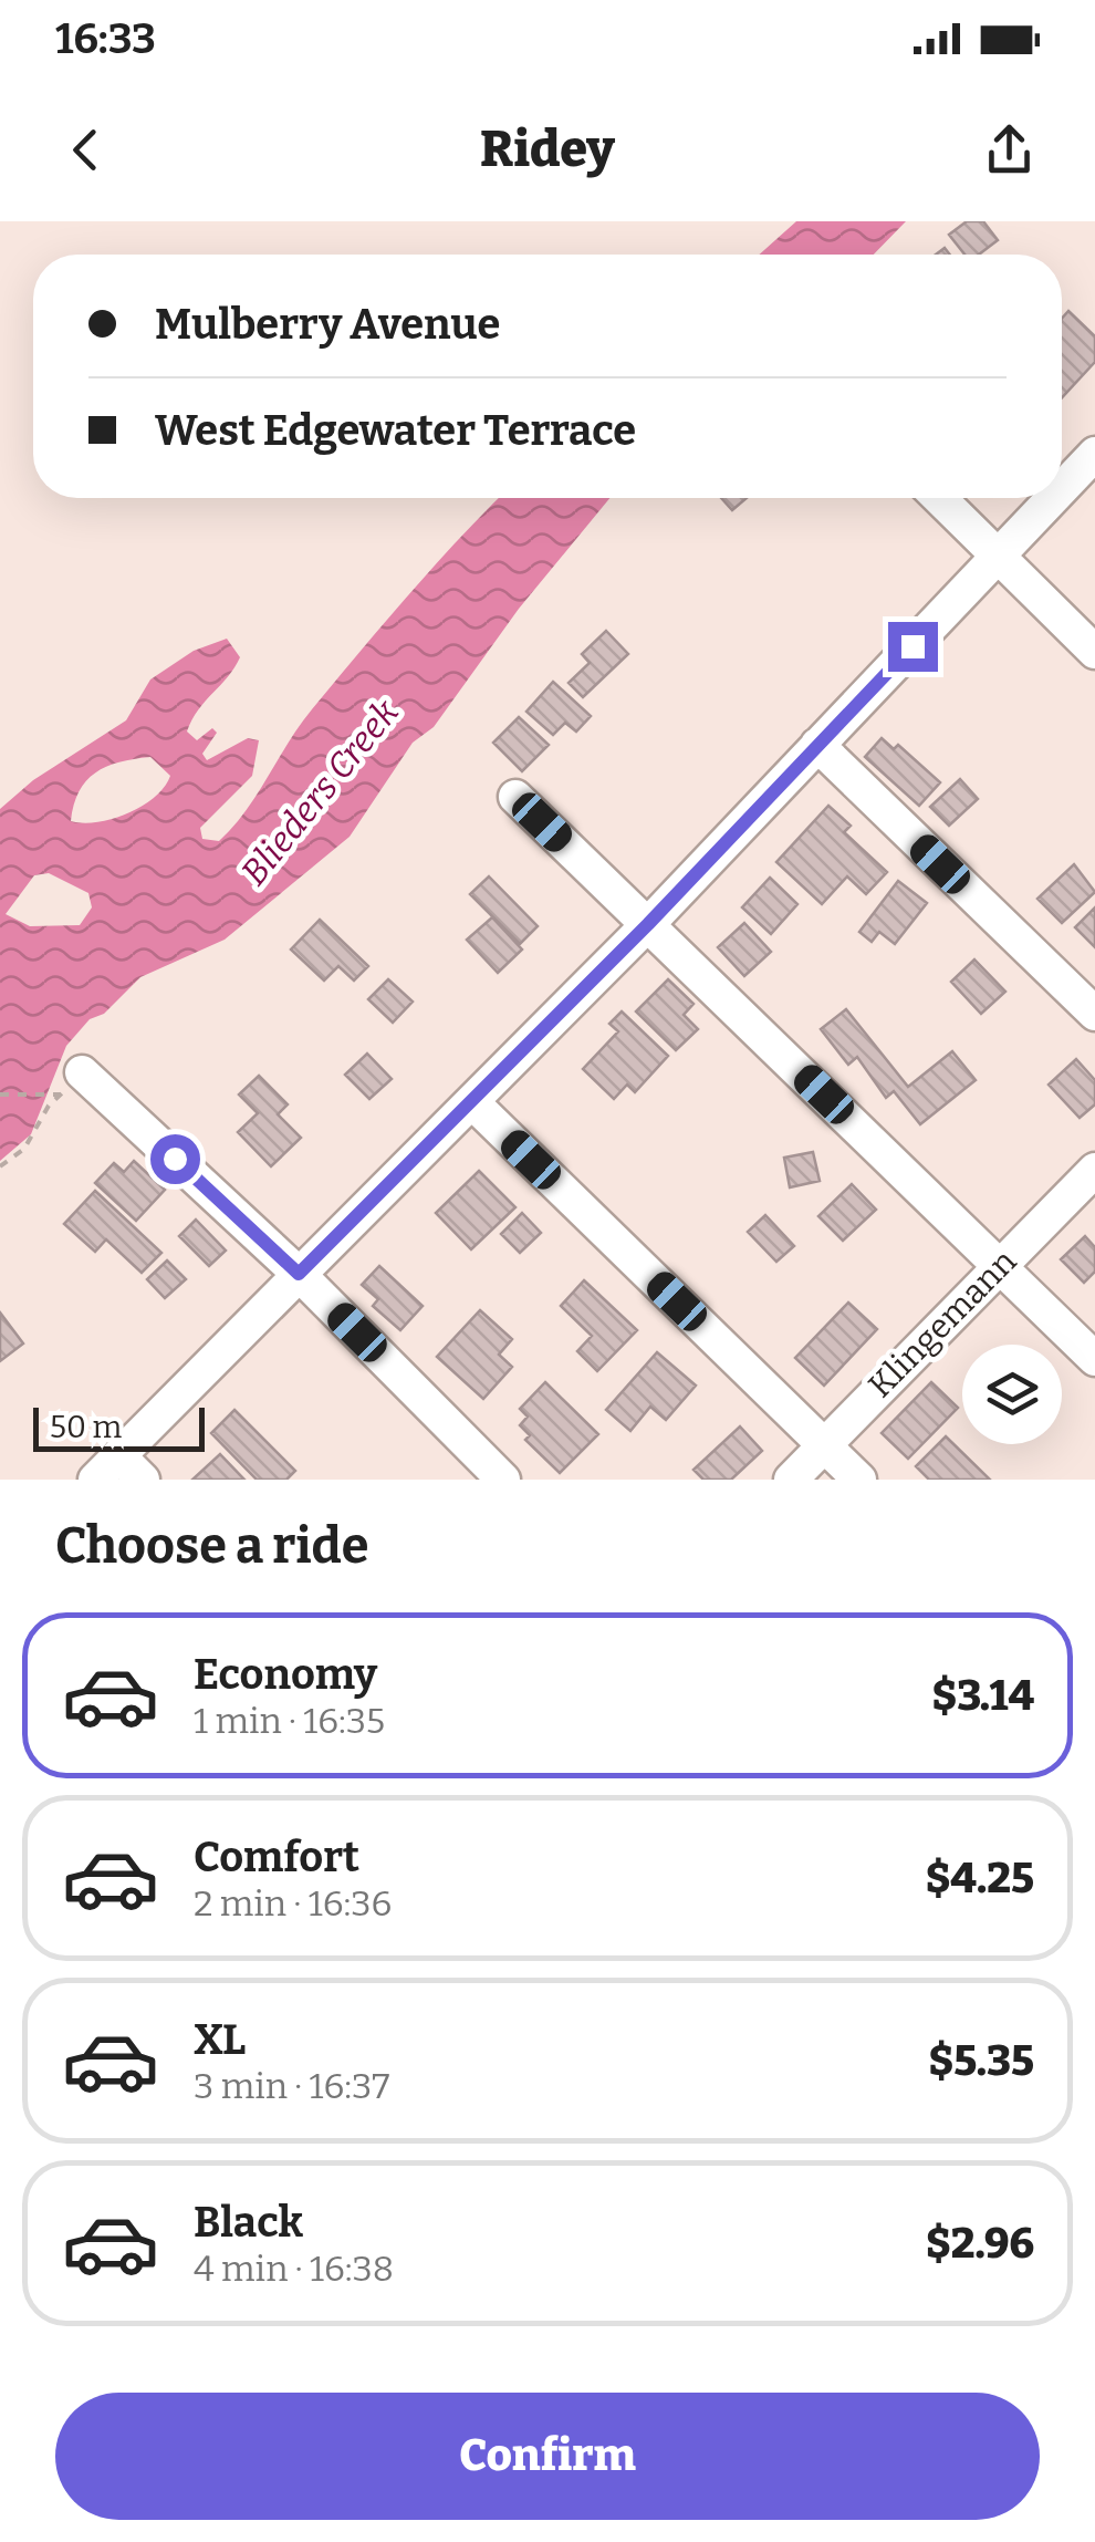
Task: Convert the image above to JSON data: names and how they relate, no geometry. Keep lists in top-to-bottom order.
{
  "streets": {
    "street": ["Klingemann"]
  },
  "water": ["Blieders Creek"],
  "scale_bar": "50 m",
  "page": {
    "status": "16:33",
    "header": "Ridey",
    "banner": ["Mulberry Avenue", "West Edgewater Terrace"],
    "scale": "50 m",
    "heading": "Choose a ride",
    "list": [
      {
        "name": "Economy",
        "note": "1 min · 16:35",
        "value": "$3.14"
      },
      {
        "name": "Comfort",
        "note": "2 min · 16:36",
        "value": "$4.25"
      },
      {
        "name": "XL",
        "note": "3 min · 16:37",
        "value": "$5.35"
      },
      {
        "name": "Black",
        "note": "4 min · 16:38",
        "value": "$2.96"
      }
    ],
    "buttons": "Confirm"
  }
}
